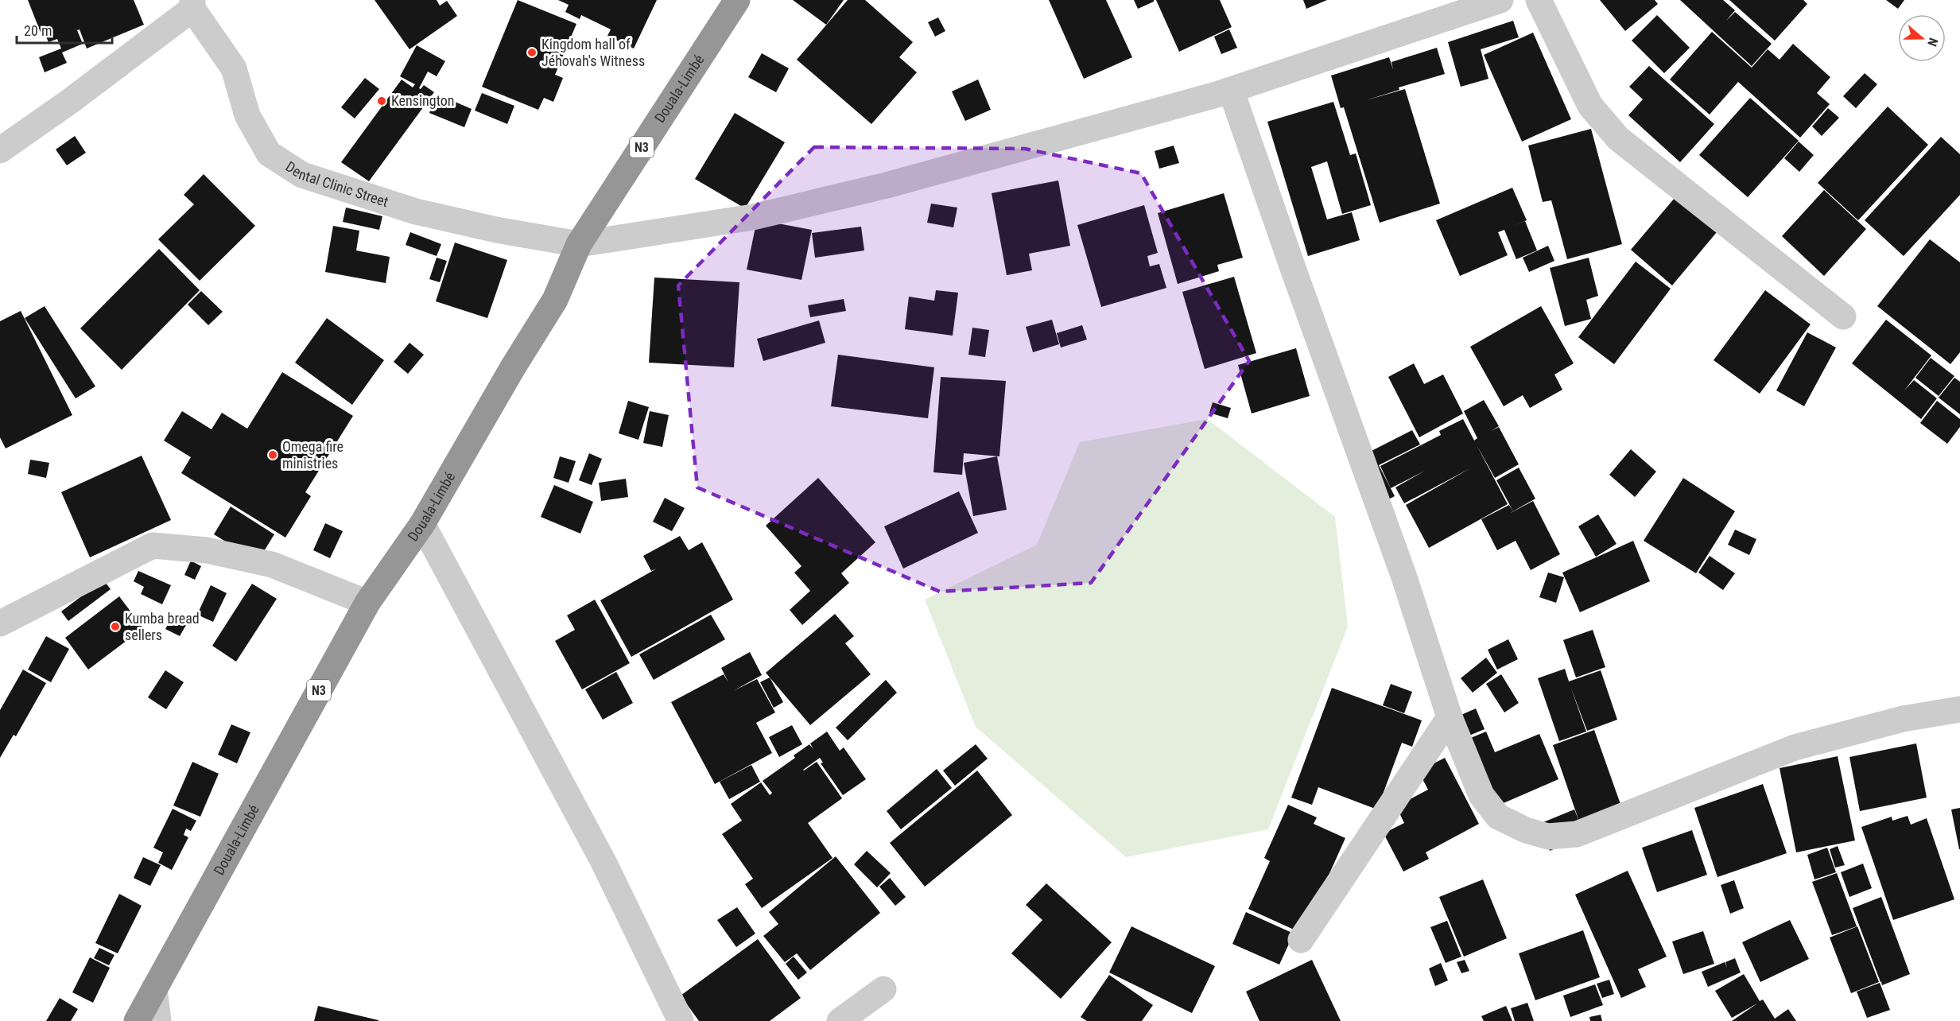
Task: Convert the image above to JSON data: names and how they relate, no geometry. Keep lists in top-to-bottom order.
{
  "streets": {
    "highway": ["Douala-Limbé", "N3"],
    "street": ["Dental Clinic Street"]
  },
  "crossings": [
    ["Douala-Limbé", "Dental Clinic Street"]
  ],
  "places": [
    "Kingdom hall of Jéhovah's Witness",
    "Kensington",
    "Omega fire ministries",
    "Kumba bread sellers"
  ],
  "scale_bar": "20 m",
  "north": "right"
}
